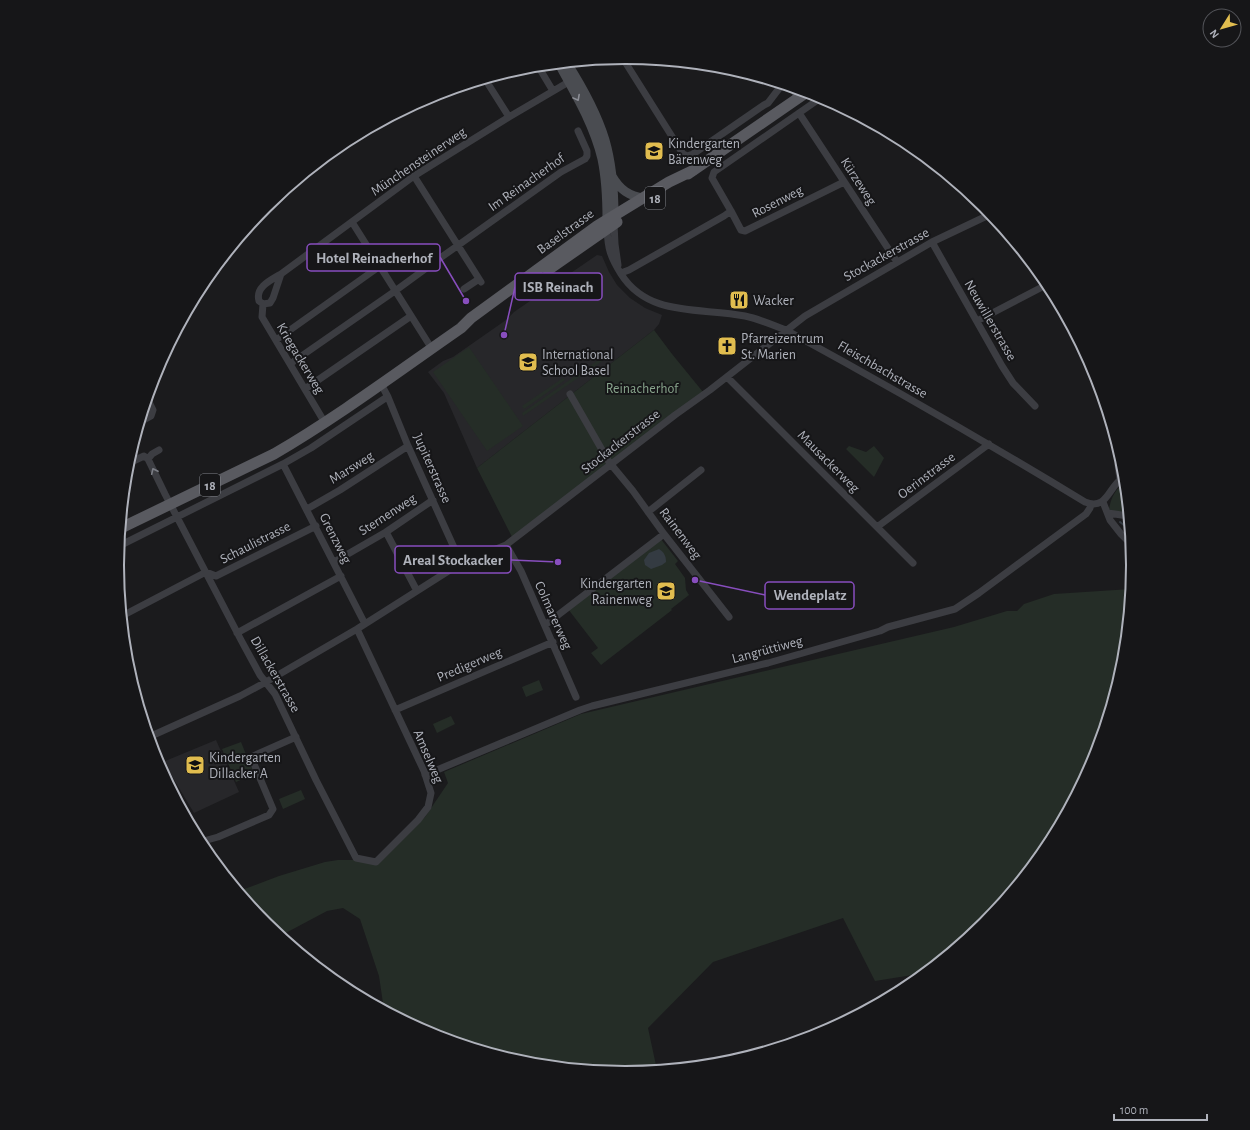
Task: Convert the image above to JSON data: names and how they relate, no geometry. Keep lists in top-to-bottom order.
{
  "streets": {
    "main road": ["18", "Baselstrasse"],
    "street": [
      "Münchensteinerweg",
      "Kürzeweg",
      "Im Reinacherhof",
      "Rosenweg",
      "Stockackerstrasse",
      "Neuwillerstrasse",
      "Kriegackerweg",
      "Fleischbachstrasse",
      "Mausackerweg",
      "Marsweg",
      "Jupiterstrasse",
      "Oerinstrasse",
      "Sternenweg",
      "Rainenweg",
      "Grenzweg",
      "Schaulistrasse",
      "Colmarerweg",
      "Langrüttiweg",
      "Predigerweg",
      "Dillackerstrasse",
      "Amselweg"
    ]
  },
  "crossings": [
    ["Münchensteinerweg", "Kriegackerweg"],
    ["Kürzeweg", "Rosenweg"],
    ["Kürzeweg", "Stockackerstrasse"],
    ["Im Reinacherhof", "Kriegackerweg"],
    ["18", "Baselstrasse"],
    ["18", "Dillackerstrasse"],
    ["Rosenweg", "Fleischbachstrasse"],
    ["Baselstrasse", "Kriegackerweg"],
    ["Baselstrasse", "Fleischbachstrasse"],
    ["Baselstrasse", "Jupiterstrasse"],
    ["Baselstrasse", "Dillackerstrasse"],
    ["Stockackerstrasse", "Neuwillerstrasse"],
    ["Stockackerstrasse", "Fleischbachstrasse"],
    ["Stockackerstrasse", "Mausackerweg"],
    ["Stockackerstrasse", "Jupiterstrasse"],
    ["Stockackerstrasse", "Rainenweg"],
    ["Stockackerstrasse", "Grenzweg"],
    ["Stockackerstrasse", "Colmarerweg"],
    ["Stockackerstrasse", "Dillackerstrasse"],
    ["Stockackerstrasse", "Amselweg"],
    ["Fleischbachstrasse", "Oerinstrasse"],
    ["Fleischbachstrasse", "Langrüttiweg"],
    ["Mausackerweg", "Oerinstrasse"],
    ["Marsweg", "Jupiterstrasse"],
    ["Marsweg", "Grenzweg"],
    ["Jupiterstrasse", "Sternenweg"],
    ["Sternenweg", "Grenzweg"],
    ["Grenzweg", "Schaulistrasse"],
    ["Schaulistrasse", "Dillackerstrasse"],
    ["Colmarerweg", "Predigerweg"],
    ["Langrüttiweg", "Amselweg"],
    ["Predigerweg", "Amselweg"],
    ["Dillackerstrasse", "Amselweg"]
  ],
  "parks": ["Reinacherhof"],
  "places": {
    "school or university": [
      "Kindergarten Bärenweg",
      "International School Basel",
      "Kindergarten Rainenweg",
      "Kindergarten Dillacker A"
    ],
    "restaurant": ["Wacker"],
    "other": [
      "Hotel Reinacherhof",
      "ISB Reinach",
      "Areal Stockacker",
      "Wendeplatz"
    ],
    "church": ["Pfarreizentrum St. Marien"]
  },
  "scale_bar": "100 m",
  "north": "bottom left"
}
